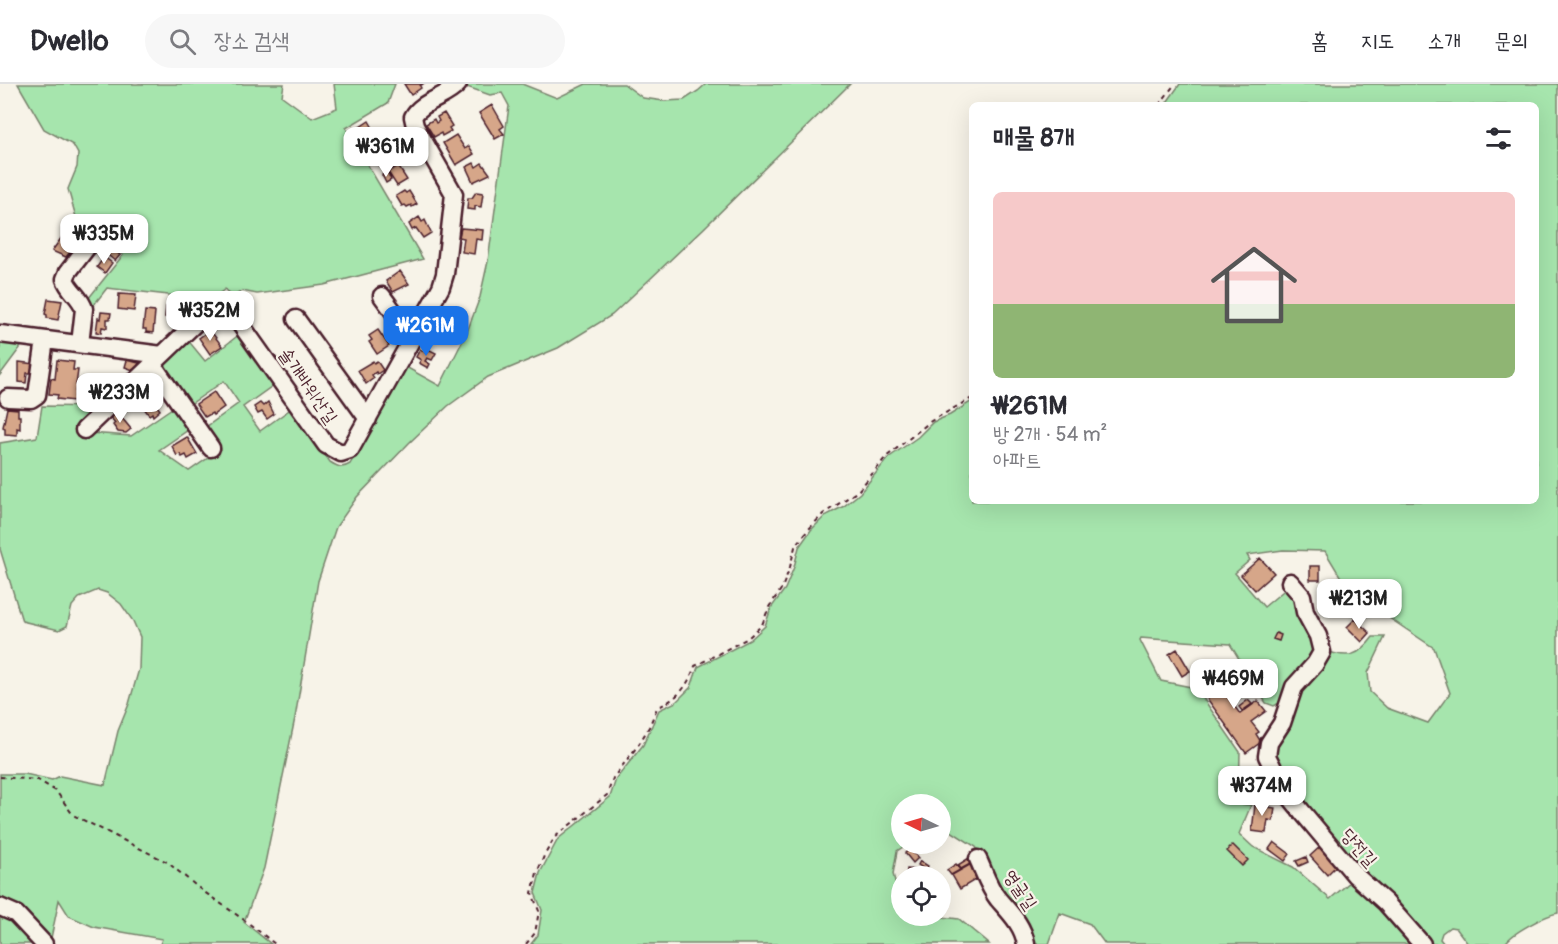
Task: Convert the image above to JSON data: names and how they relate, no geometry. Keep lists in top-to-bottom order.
{
  "streets": {
    "lane": ["솔개바위산길", "당전길", "영굴길"]
  },
  "north": "left",
  "page": {
    "header": "Dwello",
    "search": "장소 검색",
    "nav": [
      "홈",
      "지도",
      "소개",
      "문의"
    ],
    "heading": "매물 8개",
    "price": [
      "₩361M",
      "₩335M",
      "₩352M",
      "₩261M",
      "₩233M",
      "₩213M",
      "₩469M",
      "₩374M"
    ],
    "list": [
      {
        "name": "₩261M",
        "note": "방 2개 · 54 m² · 아파트"
      }
    ]
  }
}
